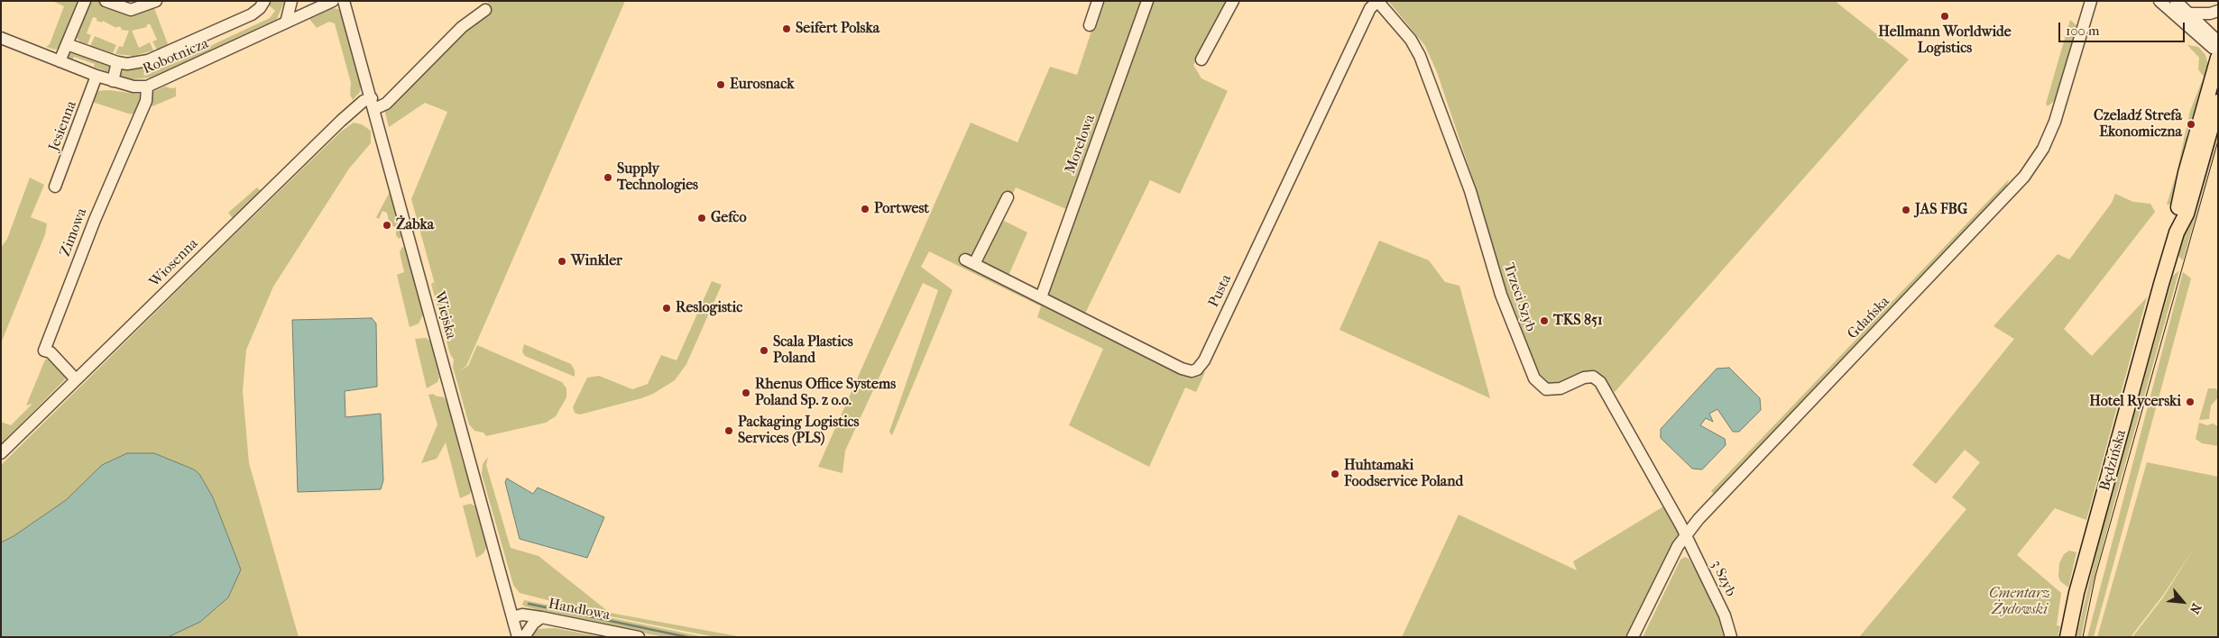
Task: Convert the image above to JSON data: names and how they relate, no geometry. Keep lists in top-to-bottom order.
{
  "streets": {
    "main road": ["Będzińska"],
    "street": [
      "Robotnicza",
      "Jesienna",
      "Morelowa",
      "Zimowa",
      "Wiosenna",
      "Pusta",
      "Trzeci Szyb",
      "Wiejska",
      "Gdańska",
      "3 Szyb",
      "Handlowa"
    ]
  },
  "crossings": [
    ["Robotnicza", "Jesienna"],
    ["Robotnicza", "Zimowa"],
    ["Morelowa", "Pusta"],
    ["Zimowa", "Wiosenna"],
    ["Wiosenna", "Wiejska"],
    ["Pusta", "Trzeci Szyb"],
    ["Trzeci Szyb", "Gdańska"],
    ["Trzeci Szyb", "3 Szyb"],
    ["Wiejska", "Handlowa"],
    ["Gdańska", "3 Szyb"]
  ],
  "parks": ["Cmentarz Żydowski"],
  "places": [
    "Hellmann Worldwide Logistics",
    "Seifert Polska",
    "Eurosnack",
    "Czeladź Strefa Ekonomiczna",
    "Supply Technologies",
    "Portwest",
    "JAS FBG",
    "Gefco",
    "Żabka",
    "Winkler",
    "Reslogistic",
    "TKS 851",
    "Scala Plastics Poland",
    "Rhenus Office Systems Poland Sp. z o.o.",
    "Hotel Rycerski",
    "Packaging Logistics Services (PLS)",
    "Huhtamaki Foodservice Poland"
  ],
  "scale_bar": "100 m",
  "north": "bottom right"
}
